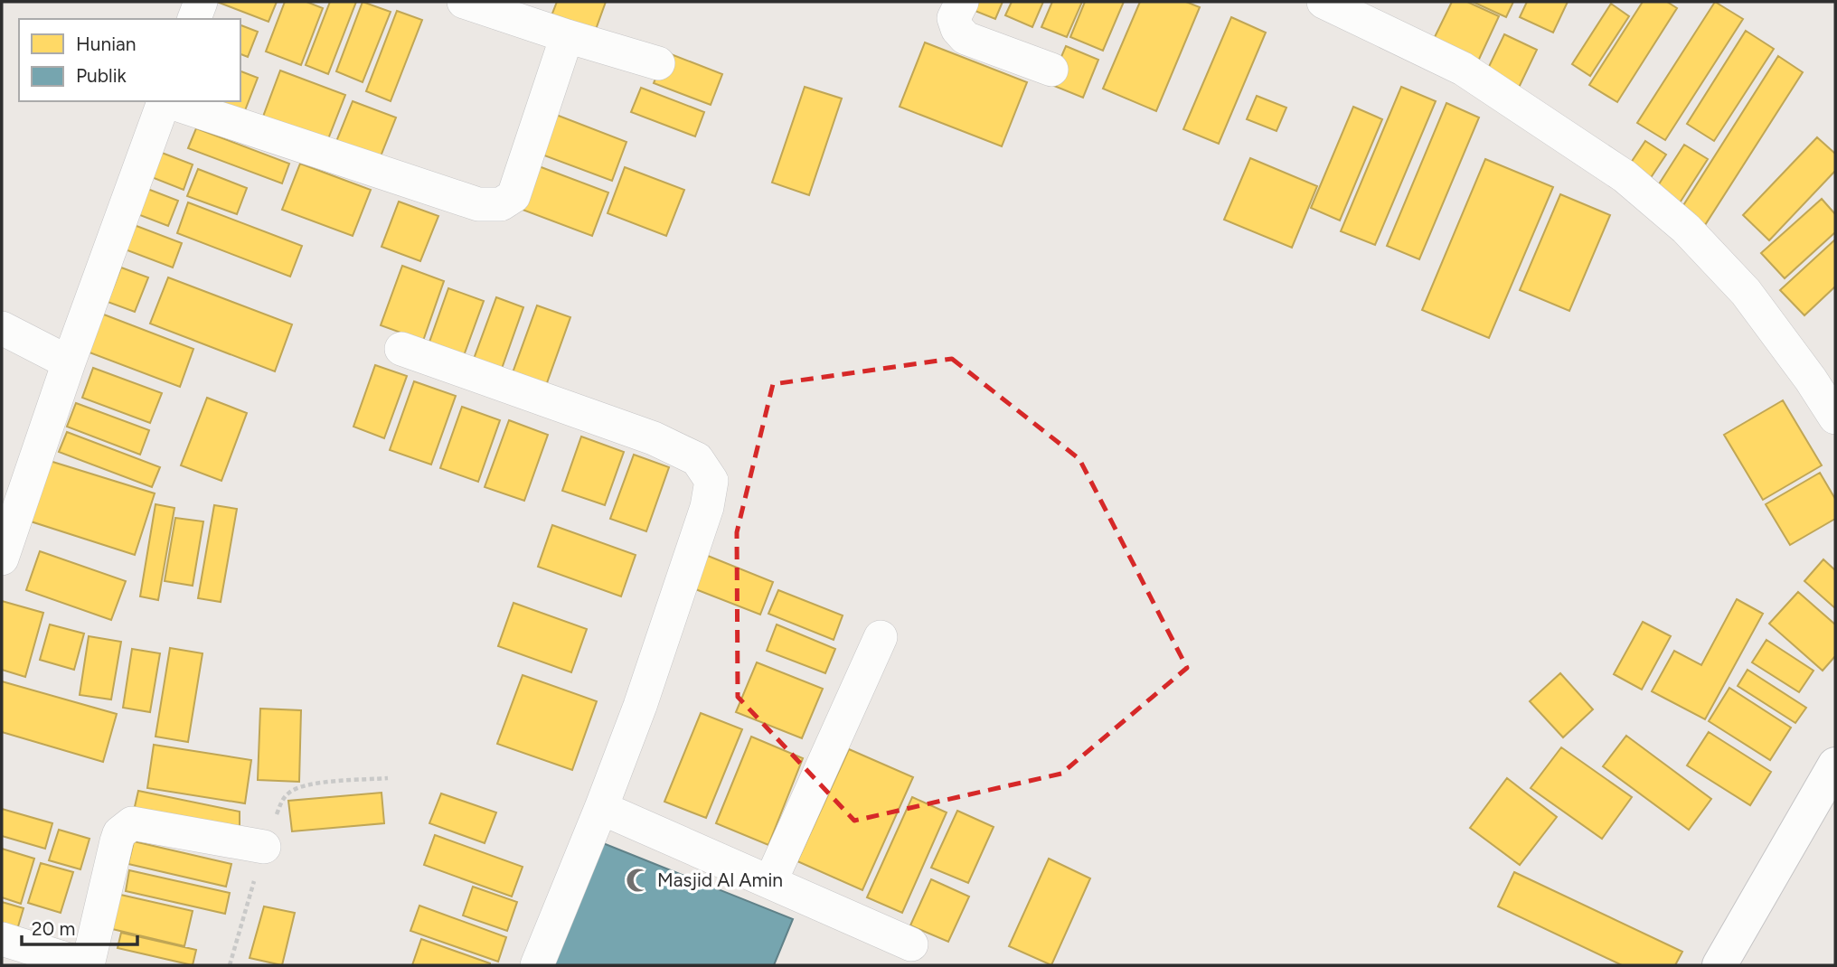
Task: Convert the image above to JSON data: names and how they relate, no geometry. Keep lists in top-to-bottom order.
{
  "places": {
    "mosque": ["Masjid Al Amin"]
  },
  "legend": ["Hunian", "Publik"],
  "scale_bar": "20 m"
}
